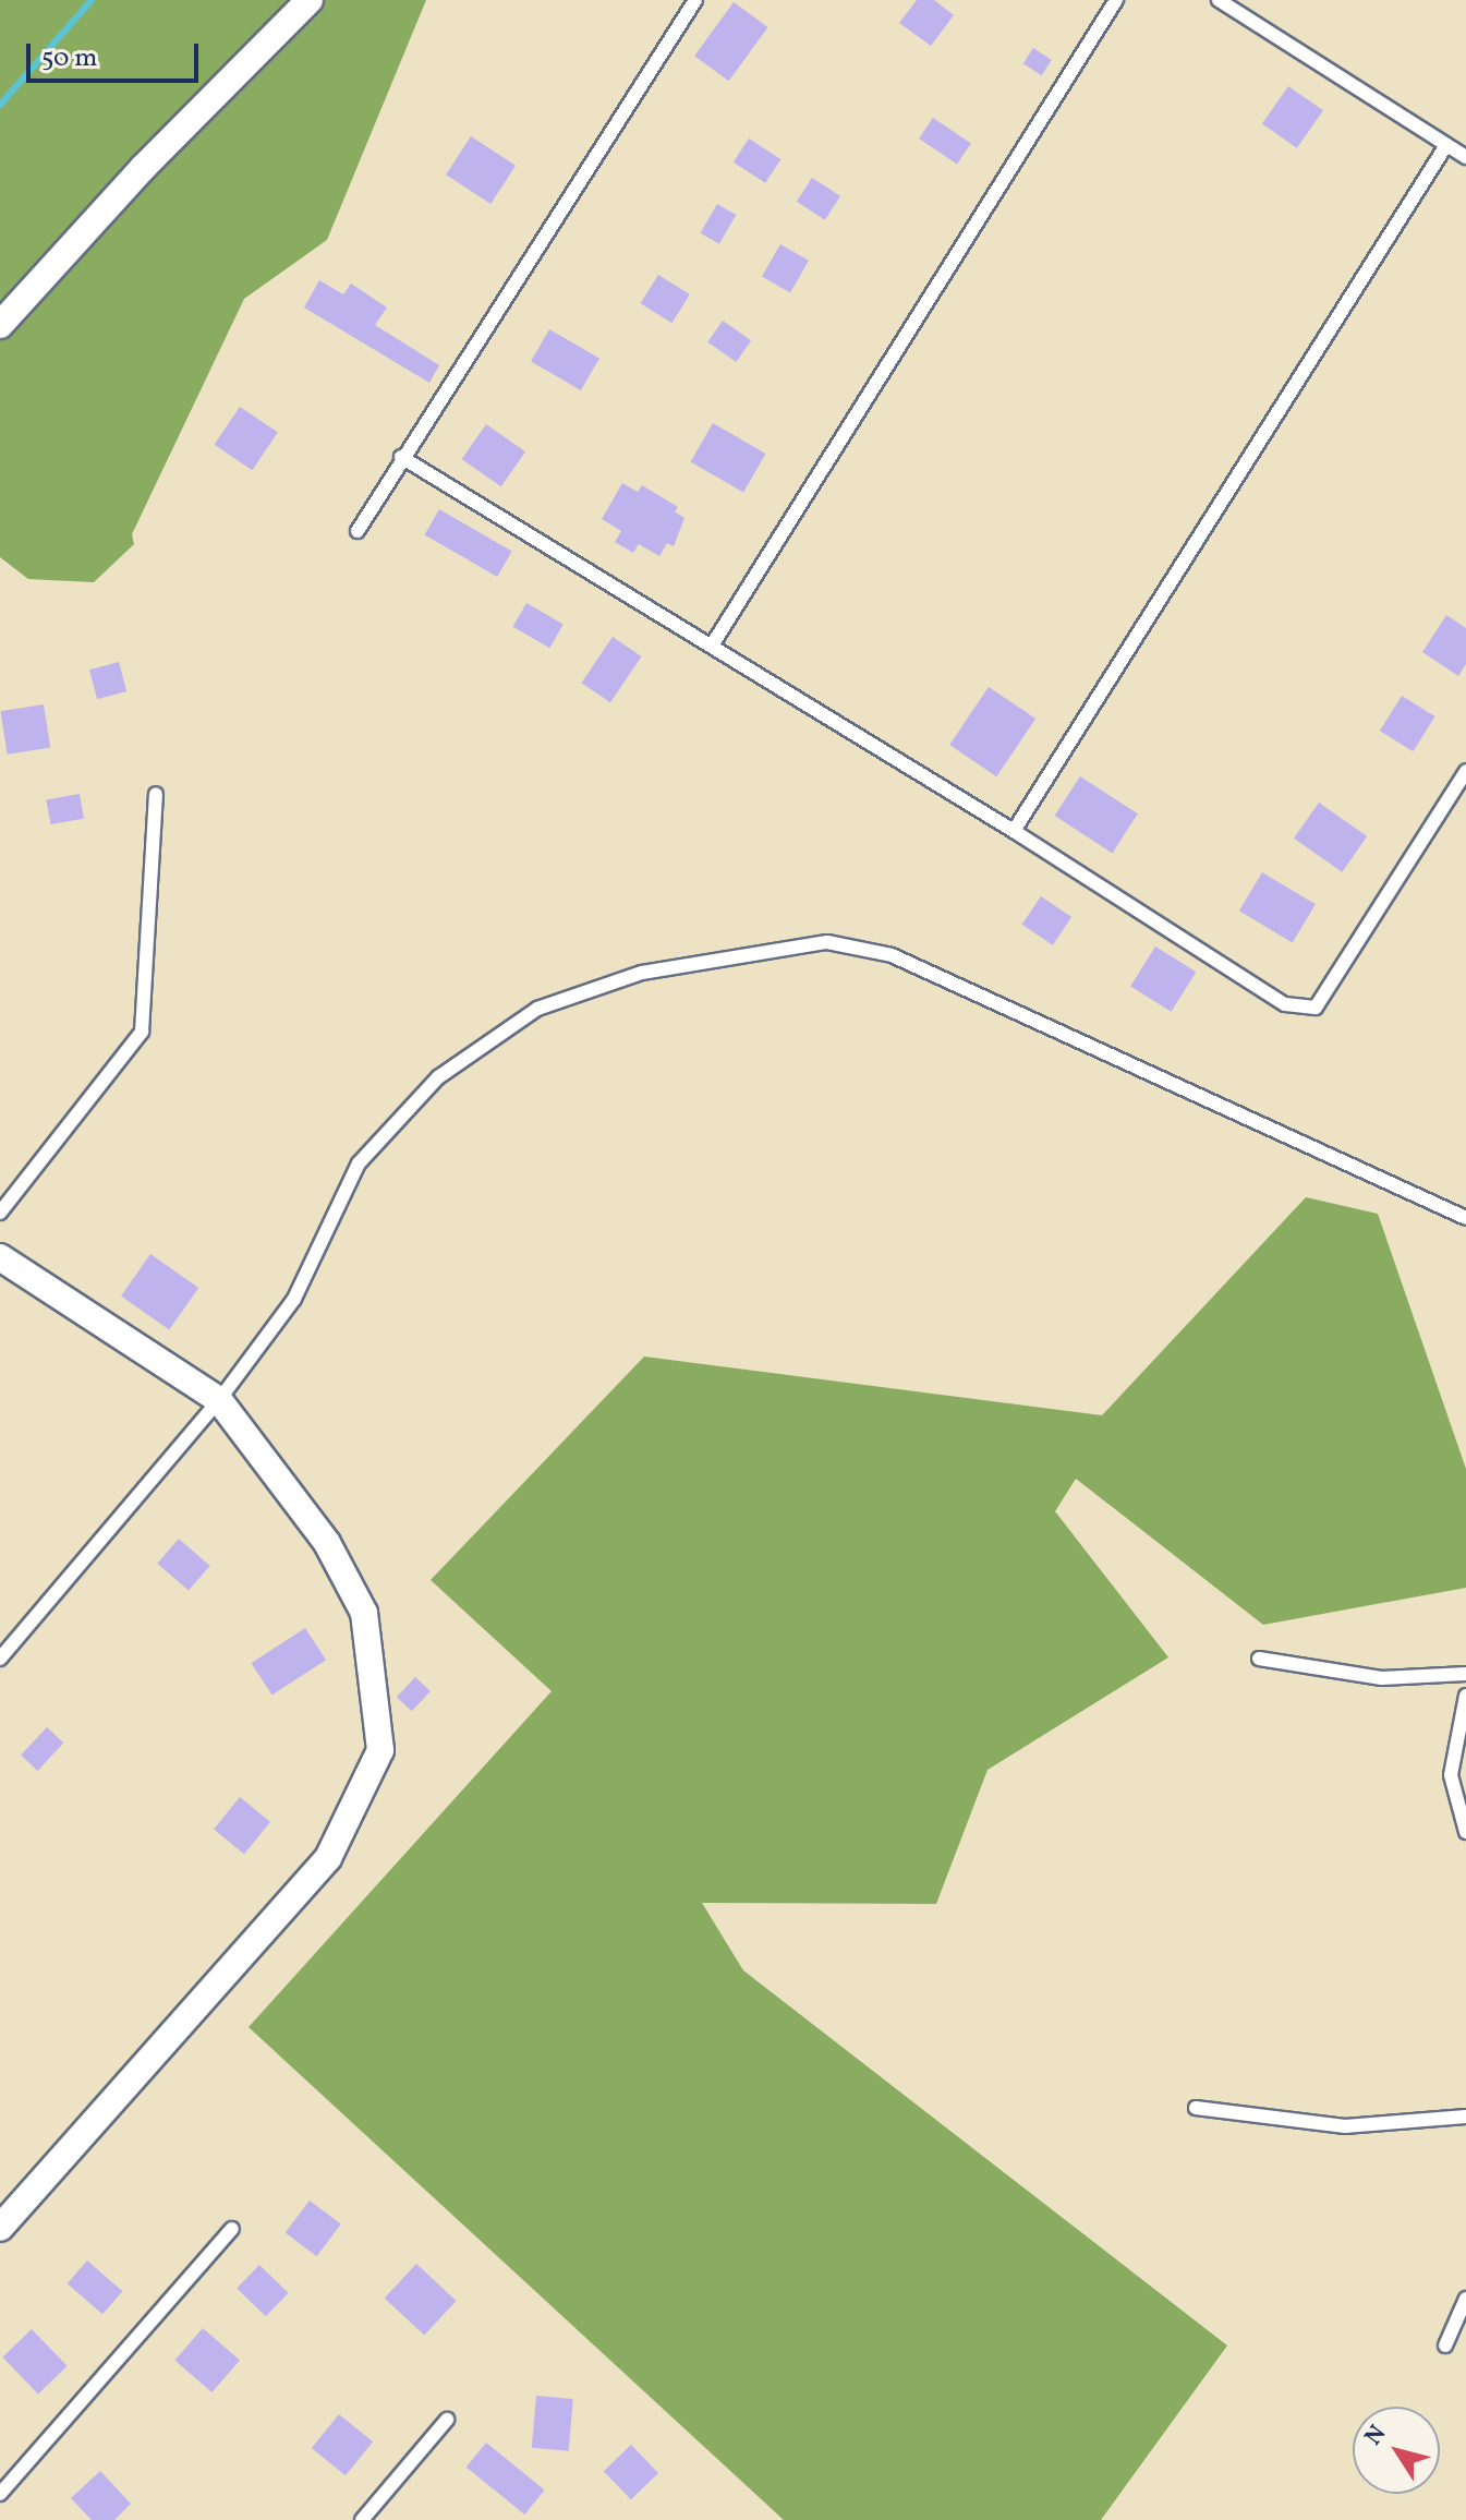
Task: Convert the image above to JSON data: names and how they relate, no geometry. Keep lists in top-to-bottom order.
{
  "scale_bar": "50 m",
  "north": "top left"
}
